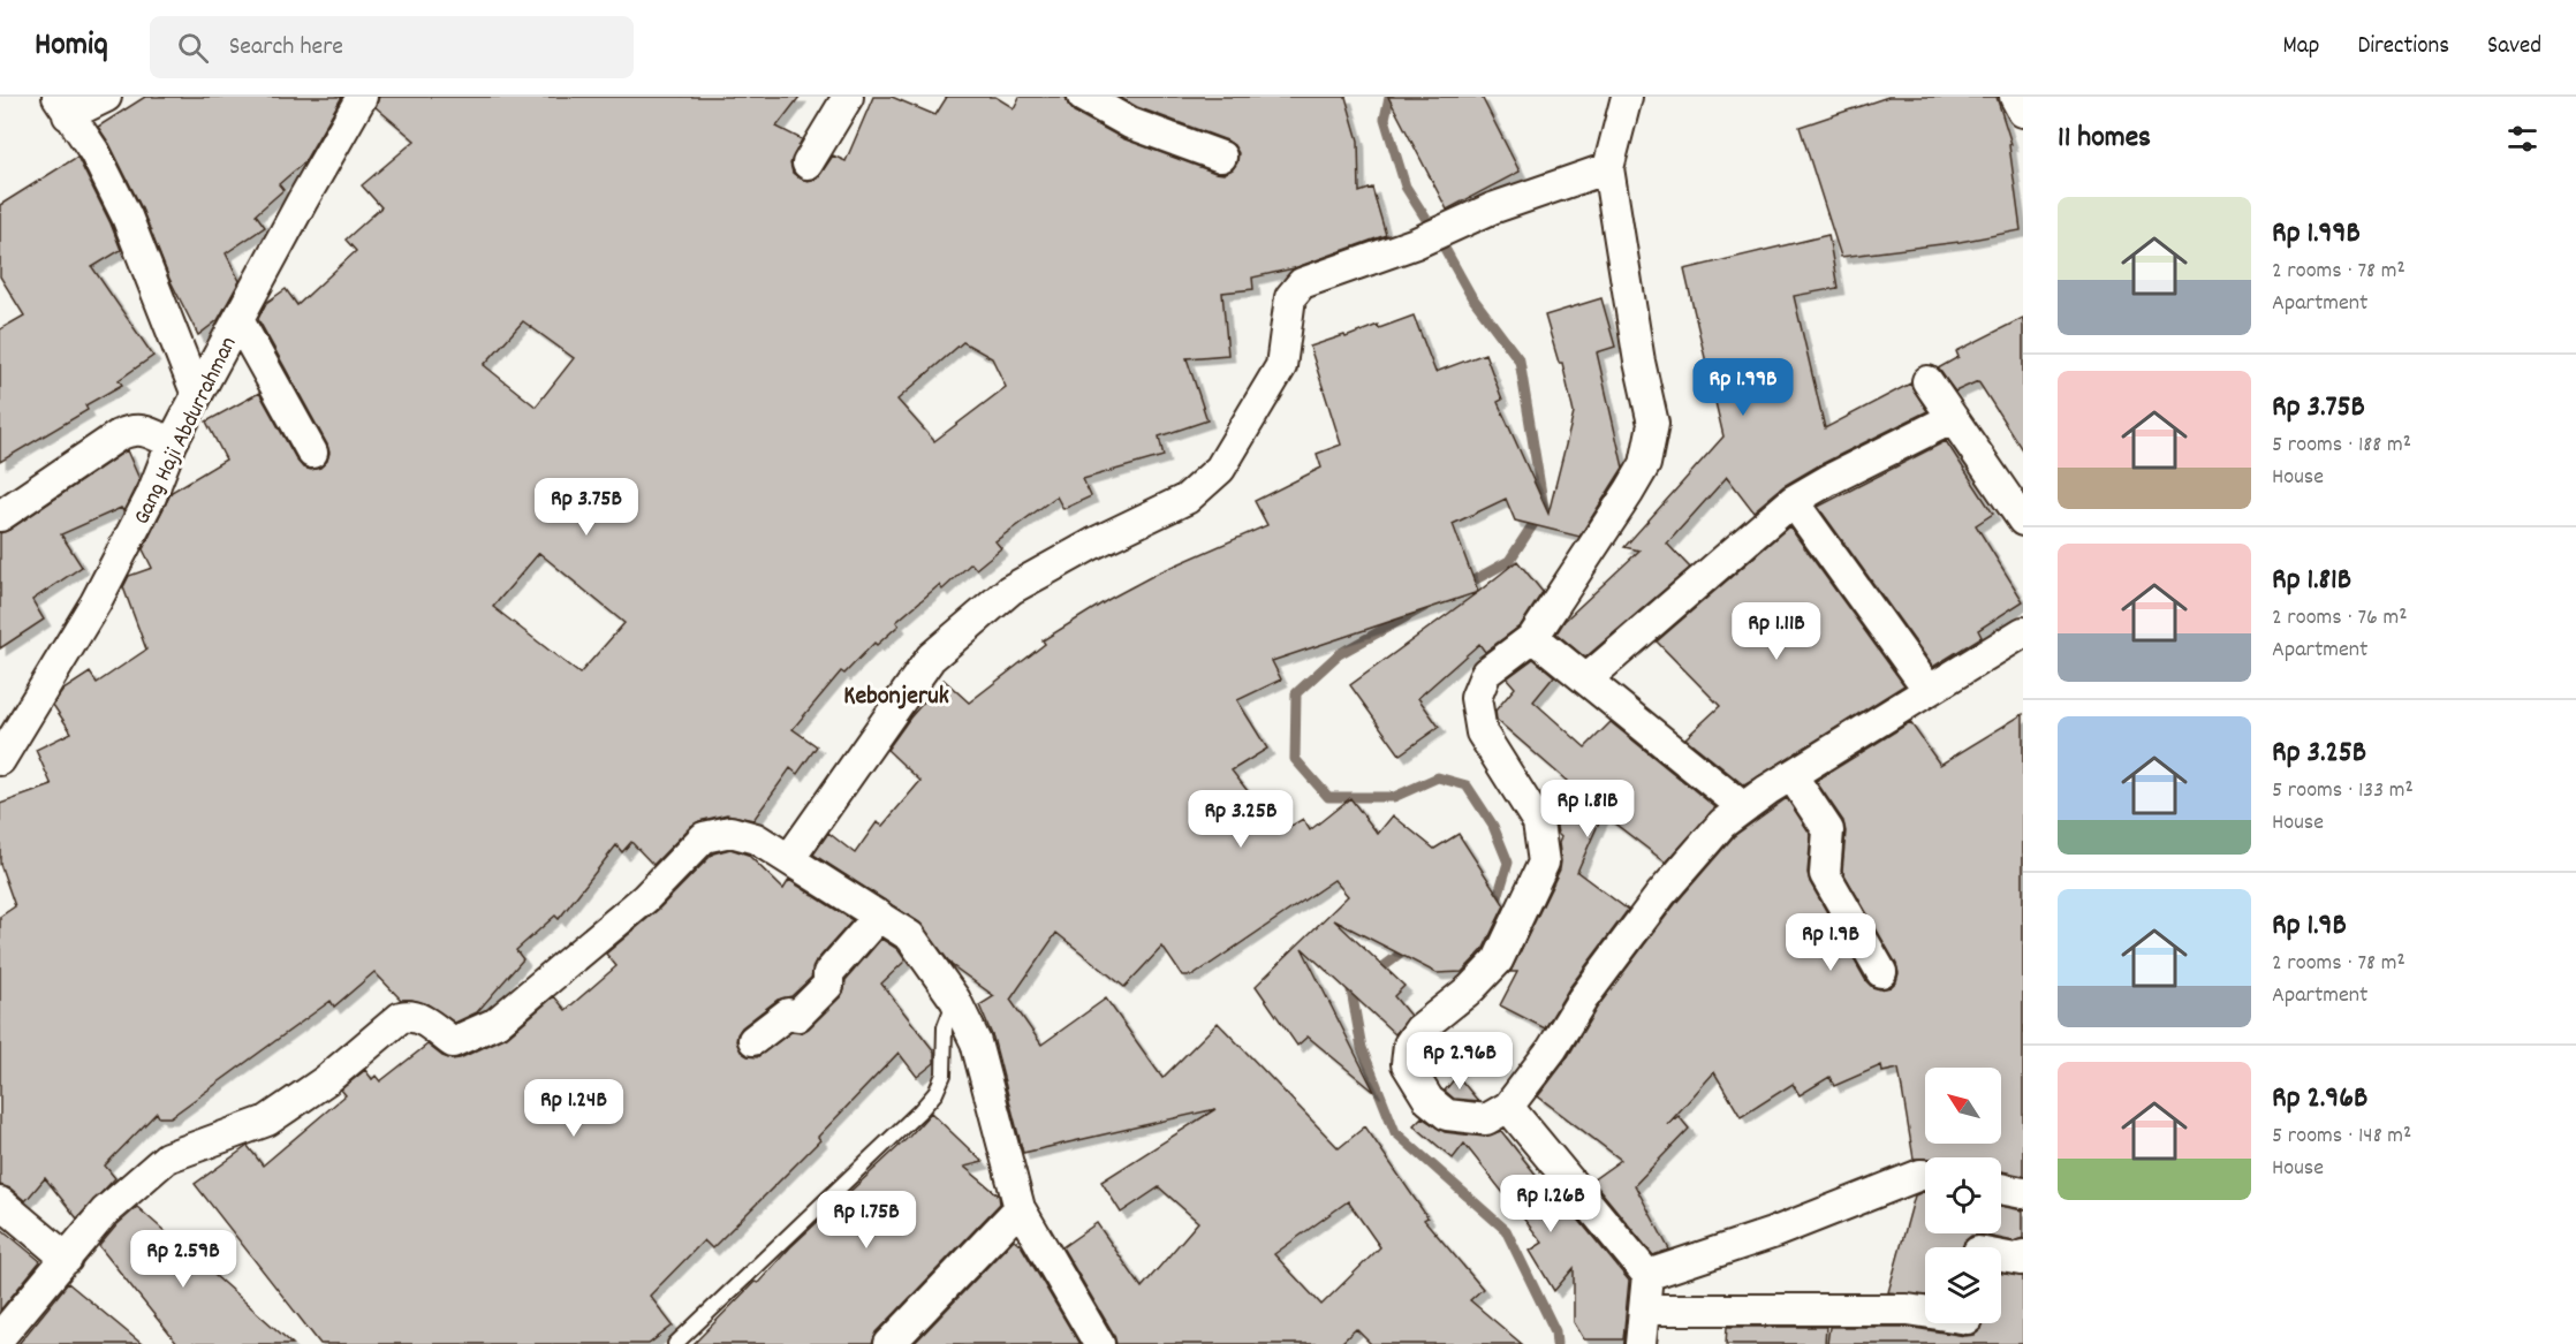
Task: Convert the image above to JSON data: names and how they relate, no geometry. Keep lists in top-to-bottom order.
{
  "streets": {
    "street": ["Gang Haji Abdurrahman"]
  },
  "districts": ["Kebonjeruk"],
  "north": "top left",
  "page": {
    "header": "Homiq",
    "search": "Search here",
    "nav": ["Map", "Directions", "Saved"],
    "heading": "11 homes",
    "list": [
      {
        "name": "Rp 1.99B",
        "note": "2 rooms · 78 m² · Apartment"
      },
      {
        "name": "Rp 3.75B",
        "note": "5 rooms · 188 m² · House"
      },
      {
        "name": "Rp 1.81B",
        "note": "2 rooms · 76 m² · Apartment"
      },
      {
        "name": "Rp 3.25B",
        "note": "5 rooms · 133 m² · House"
      },
      {
        "name": "Rp 1.9B",
        "note": "2 rooms · 78 m² · Apartment"
      },
      {
        "name": "Rp 2.96B",
        "note": "5 rooms · 148 m² · House"
      }
    ],
    "price": [
      "Rp 1.99B",
      "Rp 3.75B",
      "Rp 1.11B",
      "Rp 1.81B",
      "Rp 3.25B",
      "Rp 1.9B",
      "Rp 2.96B",
      "Rp 1.24B",
      "Rp 1.26B",
      "Rp 1.75B",
      "Rp 2.59B"
    ]
  }
}
